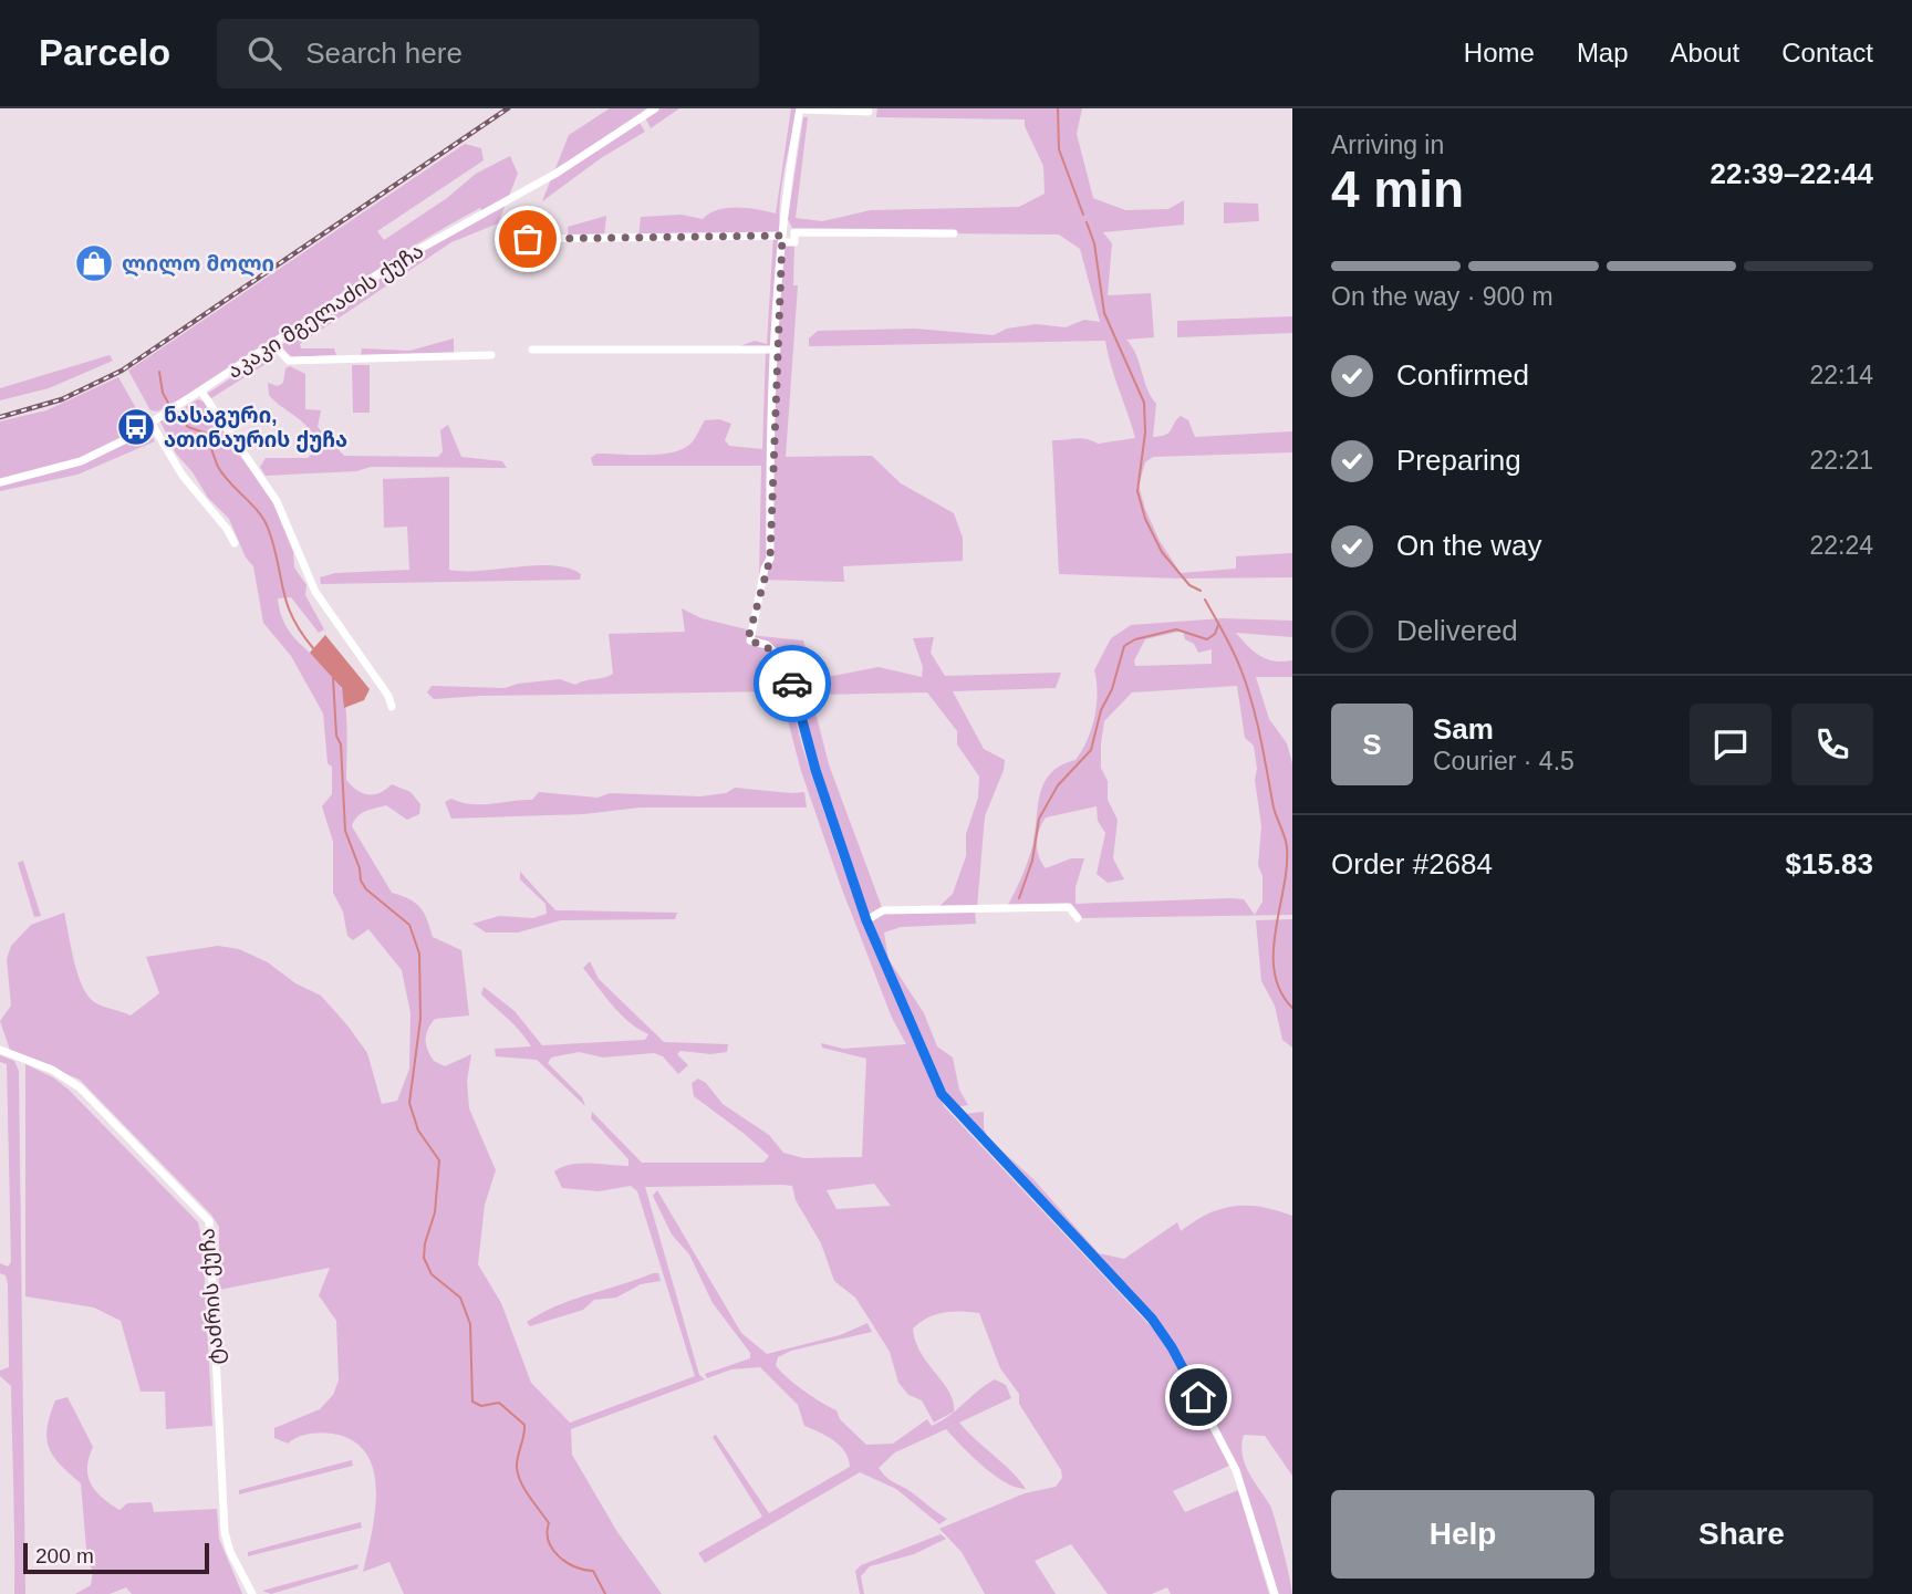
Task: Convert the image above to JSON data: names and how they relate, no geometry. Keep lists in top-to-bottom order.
{
  "streets": {
    "street": ["აკაკი მგელაძის ქუჩა", "ტაძრის ქუჩა"]
  },
  "places": {
    "shop": ["ლილო მოლი"],
    "bus stop": ["ნასაგური, ათინაურის ქუჩა"]
  },
  "scale_bar": "200 m",
  "page": {
    "header": "Parcelo",
    "search": "Search here",
    "nav": [
      "Home",
      "Map",
      "About",
      "Contact"
    ],
    "heading": ["4 min", "Arriving in", "22:39–22:44"],
    "panel": [
      "Sam",
      "Courier · 4.5",
      "Order #2684",
      "$15.83"
    ],
    "bar": "On the way · 900 m",
    "list": [
      ["Confirmed", "22:14"],
      ["Preparing", "22:21"],
      ["On the way", "22:24"],
      "Delivered"
    ],
    "round": "S",
    "buttons": ["Help", "Share"],
    "scale": "200 m"
  }
}
